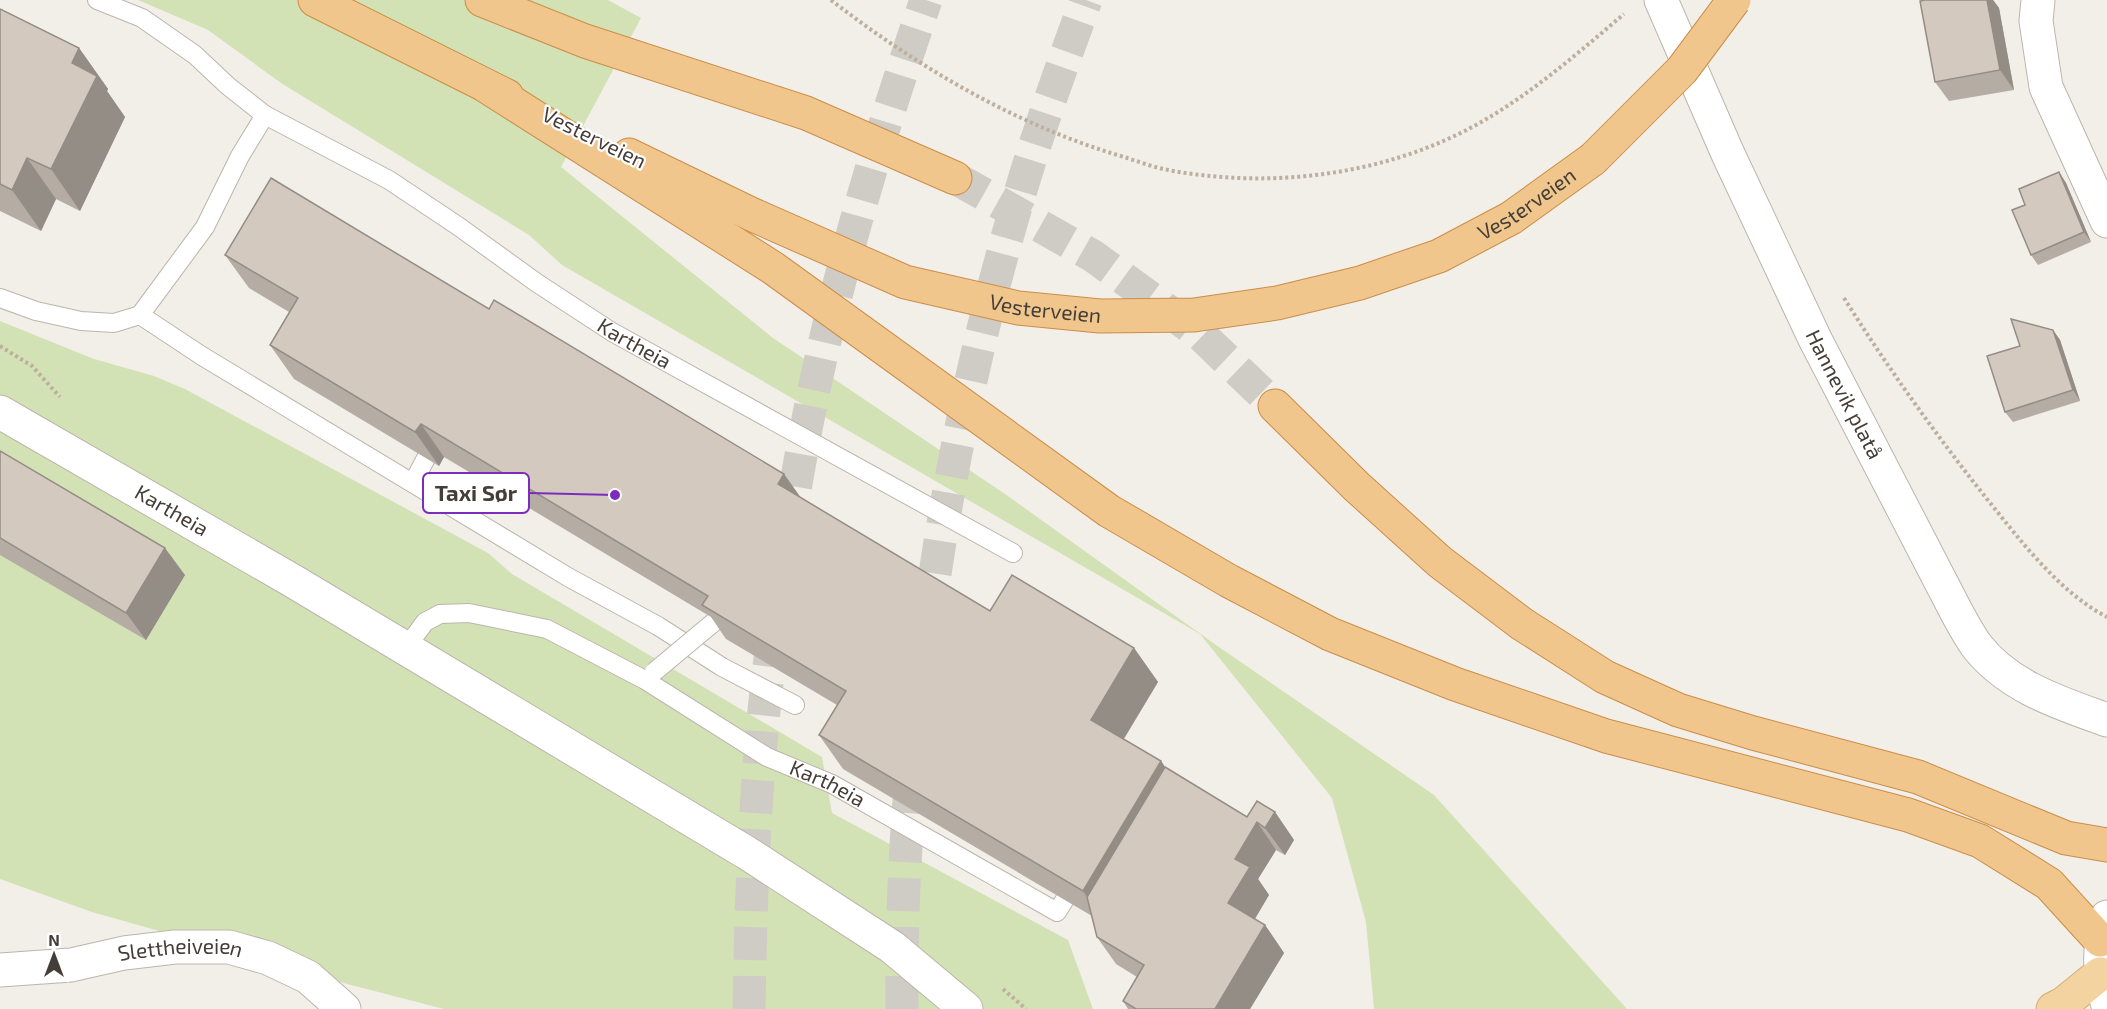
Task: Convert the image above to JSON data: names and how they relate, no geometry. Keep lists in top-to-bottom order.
{
  "streets": {
    "highway": ["Vesterveien"],
    "street": ["Kartheia", "Hannevik platå", "Slettheiveien"]
  },
  "places": ["Taxi Sør"],
  "north": "top"
}
